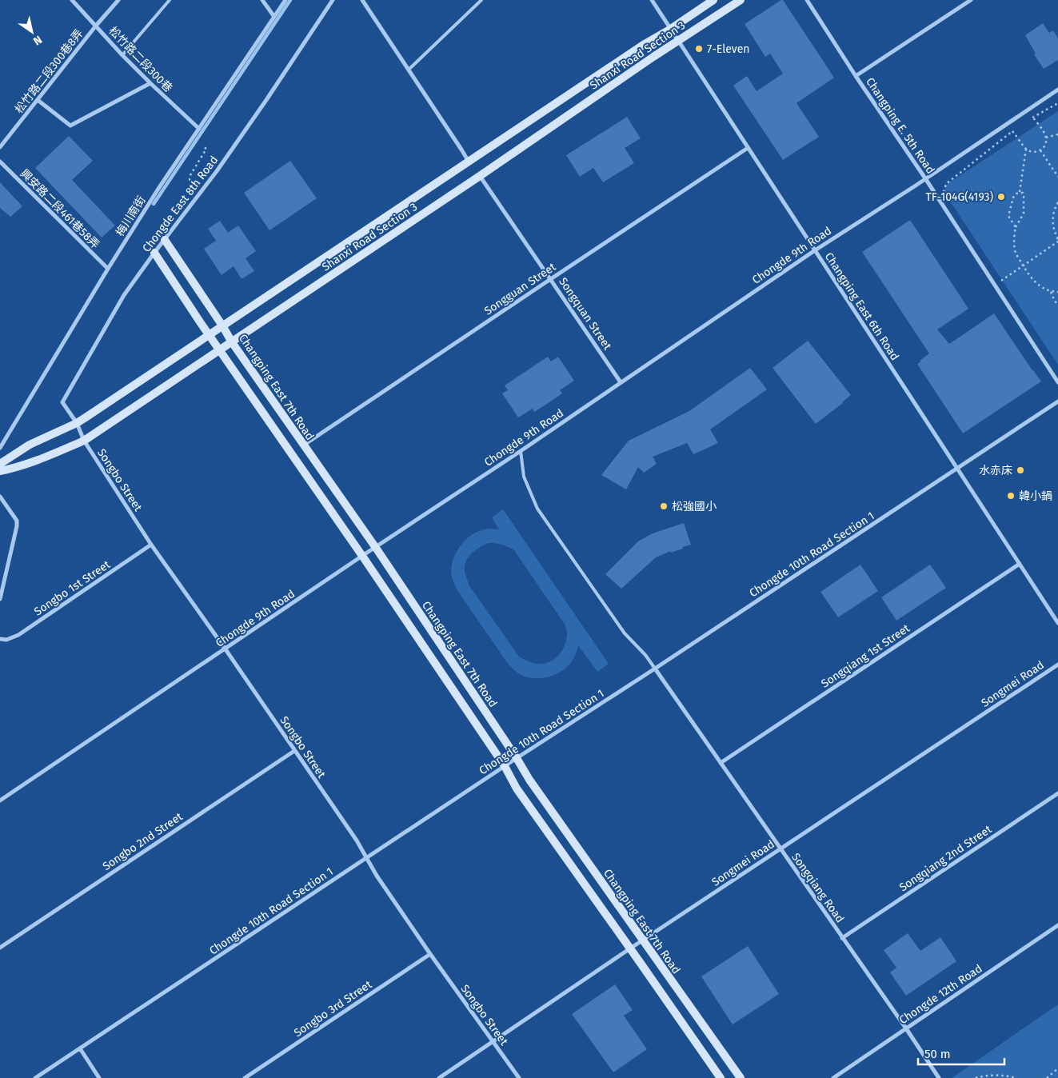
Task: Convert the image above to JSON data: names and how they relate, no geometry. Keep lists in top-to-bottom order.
{
  "streets": {
    "street": [
      "Shanxi Road Section 3",
      "松竹路二段300巷",
      "松竹路二段300巷8弄",
      "Changping E. 5th Road",
      "Chongde East 8th Road",
      "興安路二段461巷58弄",
      "梅川南街",
      "Chongde 9th Road",
      "Songguan Street",
      "Changping East 6th Road",
      "Songquan Street",
      "Changping East 7th Road",
      "Songbo Street",
      "Chongde 10th Road Section 1",
      "Songbo 1st Street",
      "Songqiang 1st Street",
      "Songmei Road",
      "Songbo 2nd Street",
      "Songqiang 2nd Street",
      "Songqiang Road",
      "Chongde 12th Road",
      "Songbo 3rd Street"
    ]
  },
  "crossings": [
    ["Shanxi Road Section 3", "Chongde East 8th Road"],
    ["Shanxi Road Section 3", "Changping East 6th Road"],
    ["Shanxi Road Section 3", "Songquan Street"],
    ["Shanxi Road Section 3", "Changping East 7th Road"],
    ["Shanxi Road Section 3", "Songbo Street"],
    ["松竹路二段300巷", "松竹路二段300巷8弄"],
    ["松竹路二段300巷", "梅川南街"],
    ["Changping E. 5th Road", "Chongde 9th Road"],
    ["Chongde East 8th Road", "Changping East 7th Road"],
    ["Chongde East 8th Road", "Songbo Street"],
    ["興安路二段461巷58弄", "梅川南街"],
    ["Chongde 9th Road", "Changping East 6th Road"],
    ["Chongde 9th Road", "Songquan Street"],
    ["Chongde 9th Road", "Changping East 7th Road"],
    ["Chongde 9th Road", "Songbo Street"],
    ["Songguan Street", "Changping East 6th Road"],
    ["Songguan Street", "Songquan Street"],
    ["Songguan Street", "Changping East 7th Road"],
    ["Changping East 6th Road", "Chongde 10th Road Section 1"],
    ["Changping East 6th Road", "Songqiang 1st Street"],
    ["Changping East 7th Road", "Chongde 10th Road Section 1"],
    ["Changping East 7th Road", "Songmei Road"],
    ["Songbo Street", "Chongde 10th Road Section 1"],
    ["Songbo Street", "Songbo 1st Street"],
    ["Songbo Street", "Songmei Road"],
    ["Songbo Street", "Songbo 2nd Street"],
    ["Songbo Street", "Songbo 3rd Street"],
    ["Chongde 10th Road Section 1", "Songqiang Road"],
    ["Songqiang 1st Street", "Songqiang Road"],
    ["Songmei Road", "Songqiang Road"],
    ["Songqiang 2nd Street", "Songqiang Road"],
    ["Songqiang Road", "Chongde 12th Road"]
  ],
  "places": [
    "7-Eleven",
    "TF-104G(4193)",
    "水赤床",
    "韓小鍋",
    "松強國小"
  ],
  "scale_bar": "50 m",
  "north": "bottom right"
}
